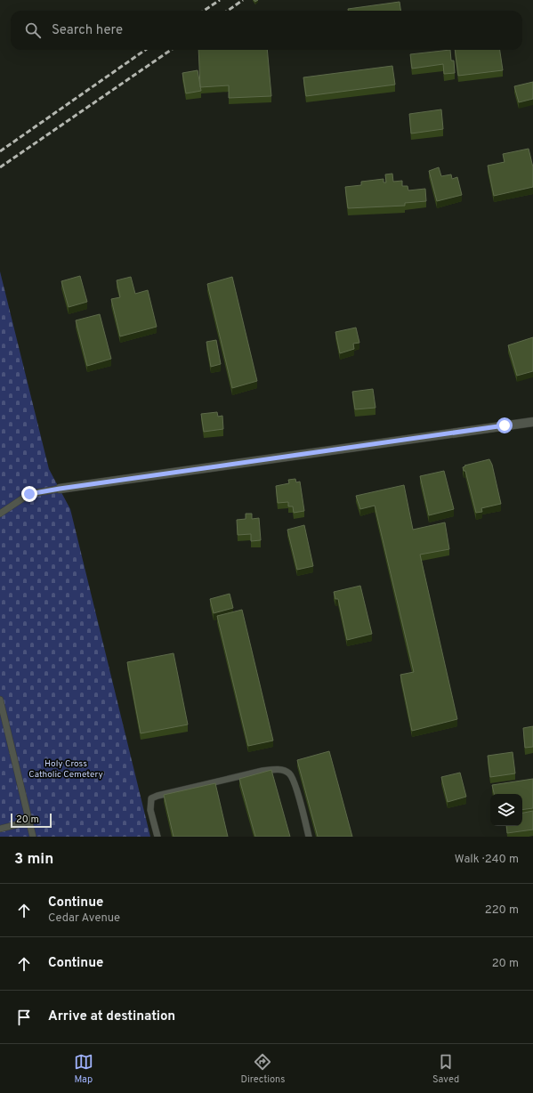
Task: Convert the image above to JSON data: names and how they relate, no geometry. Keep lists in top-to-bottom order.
{
  "parks": ["Holy Cross Catholic Cemetery"],
  "scale_bar": "20 m",
  "page": {
    "search": "Search here",
    "scale": "20 m",
    "heading": ["3 min", "Walk · 240 m"],
    "list": [
      ["Continue", "Cedar Avenue", "220 m"],
      ["Continue", "20 m"],
      "Arrive at destination"
    ],
    "nav": ["Map", "Directions", "Saved"]
  }
}
